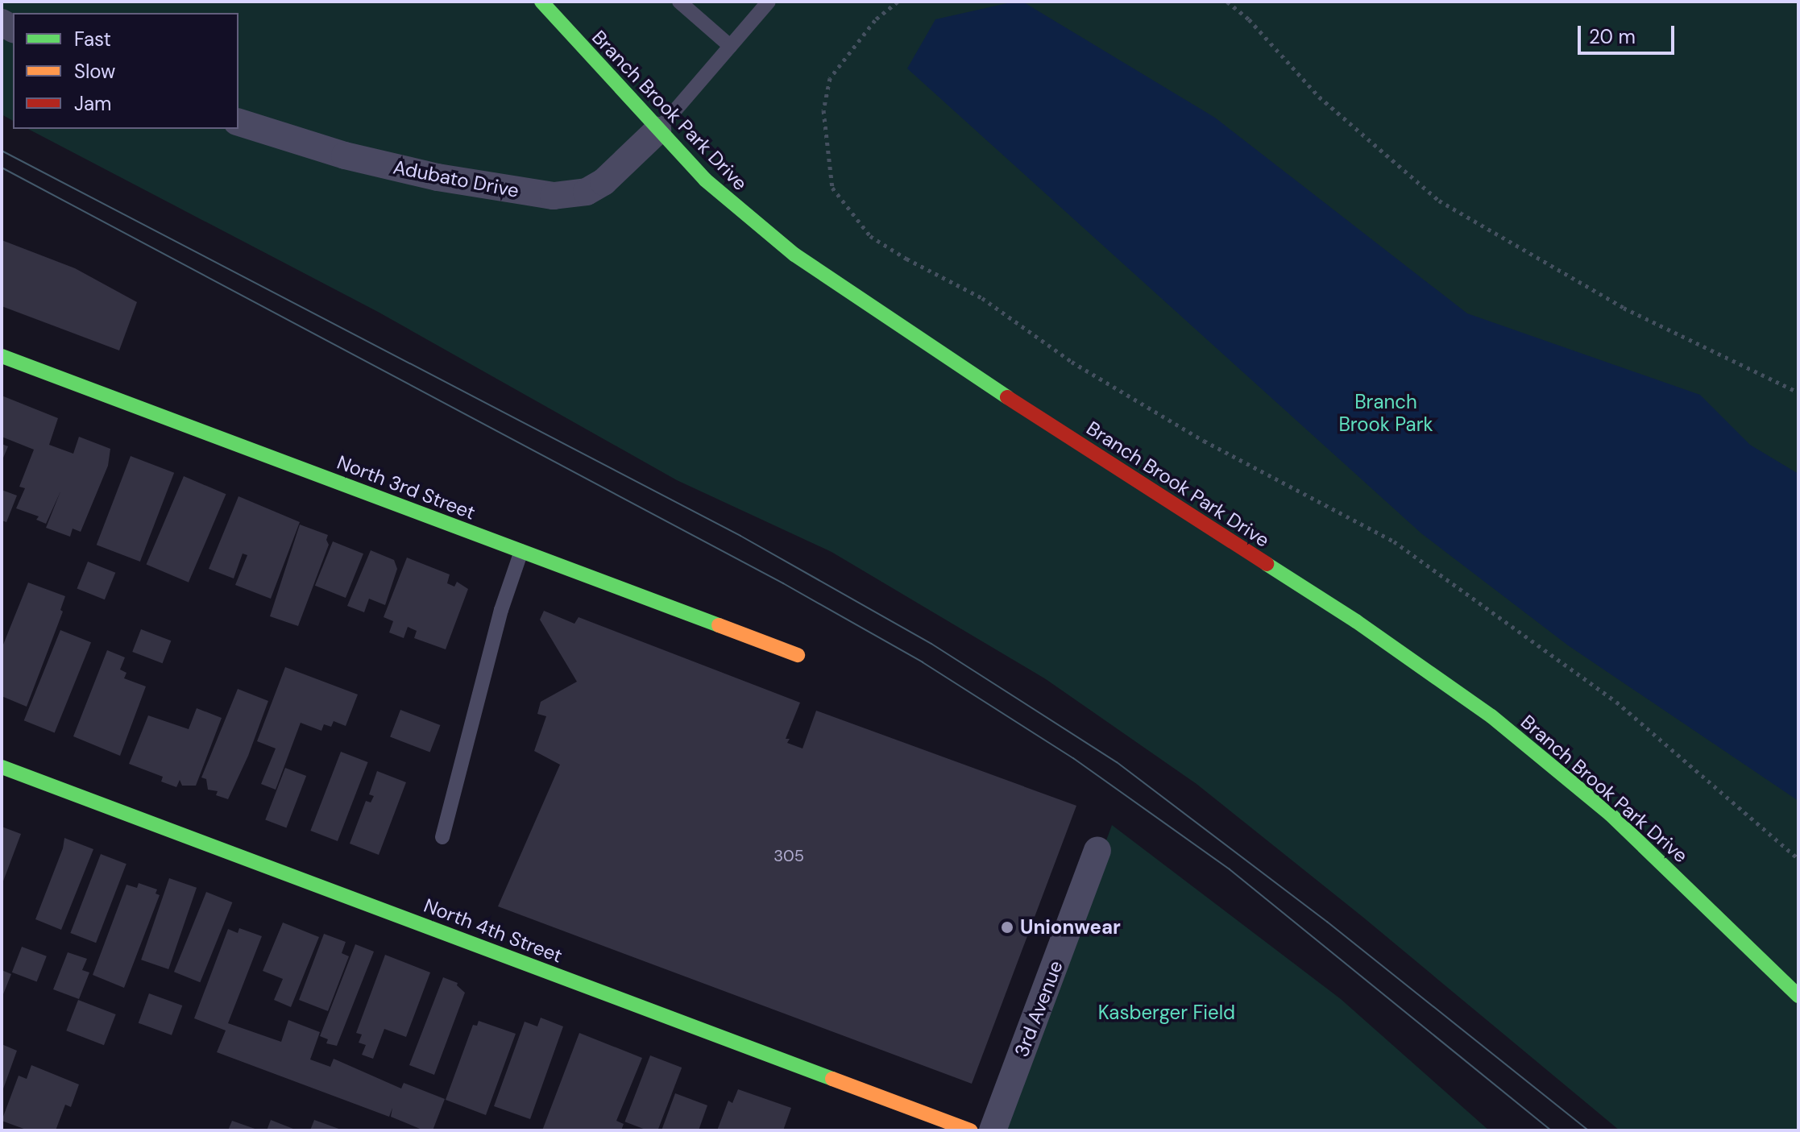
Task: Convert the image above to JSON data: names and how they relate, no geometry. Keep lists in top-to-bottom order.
{
  "streets": {
    "street": [
      "Branch Brook Park Drive",
      "Adubato Drive",
      "North 3rd Street",
      "North 4th Street",
      "3rd Avenue"
    ]
  },
  "crossings": [
    ["Branch Brook Park Drive", "Adubato Drive"]
  ],
  "parks": ["Branch Brook Park", "Kasberger Field"],
  "places": ["Unionwear"],
  "house_numbers": ["305"],
  "legend": ["Fast", "Slow", "Jam"],
  "scale_bar": "20 m"
}
